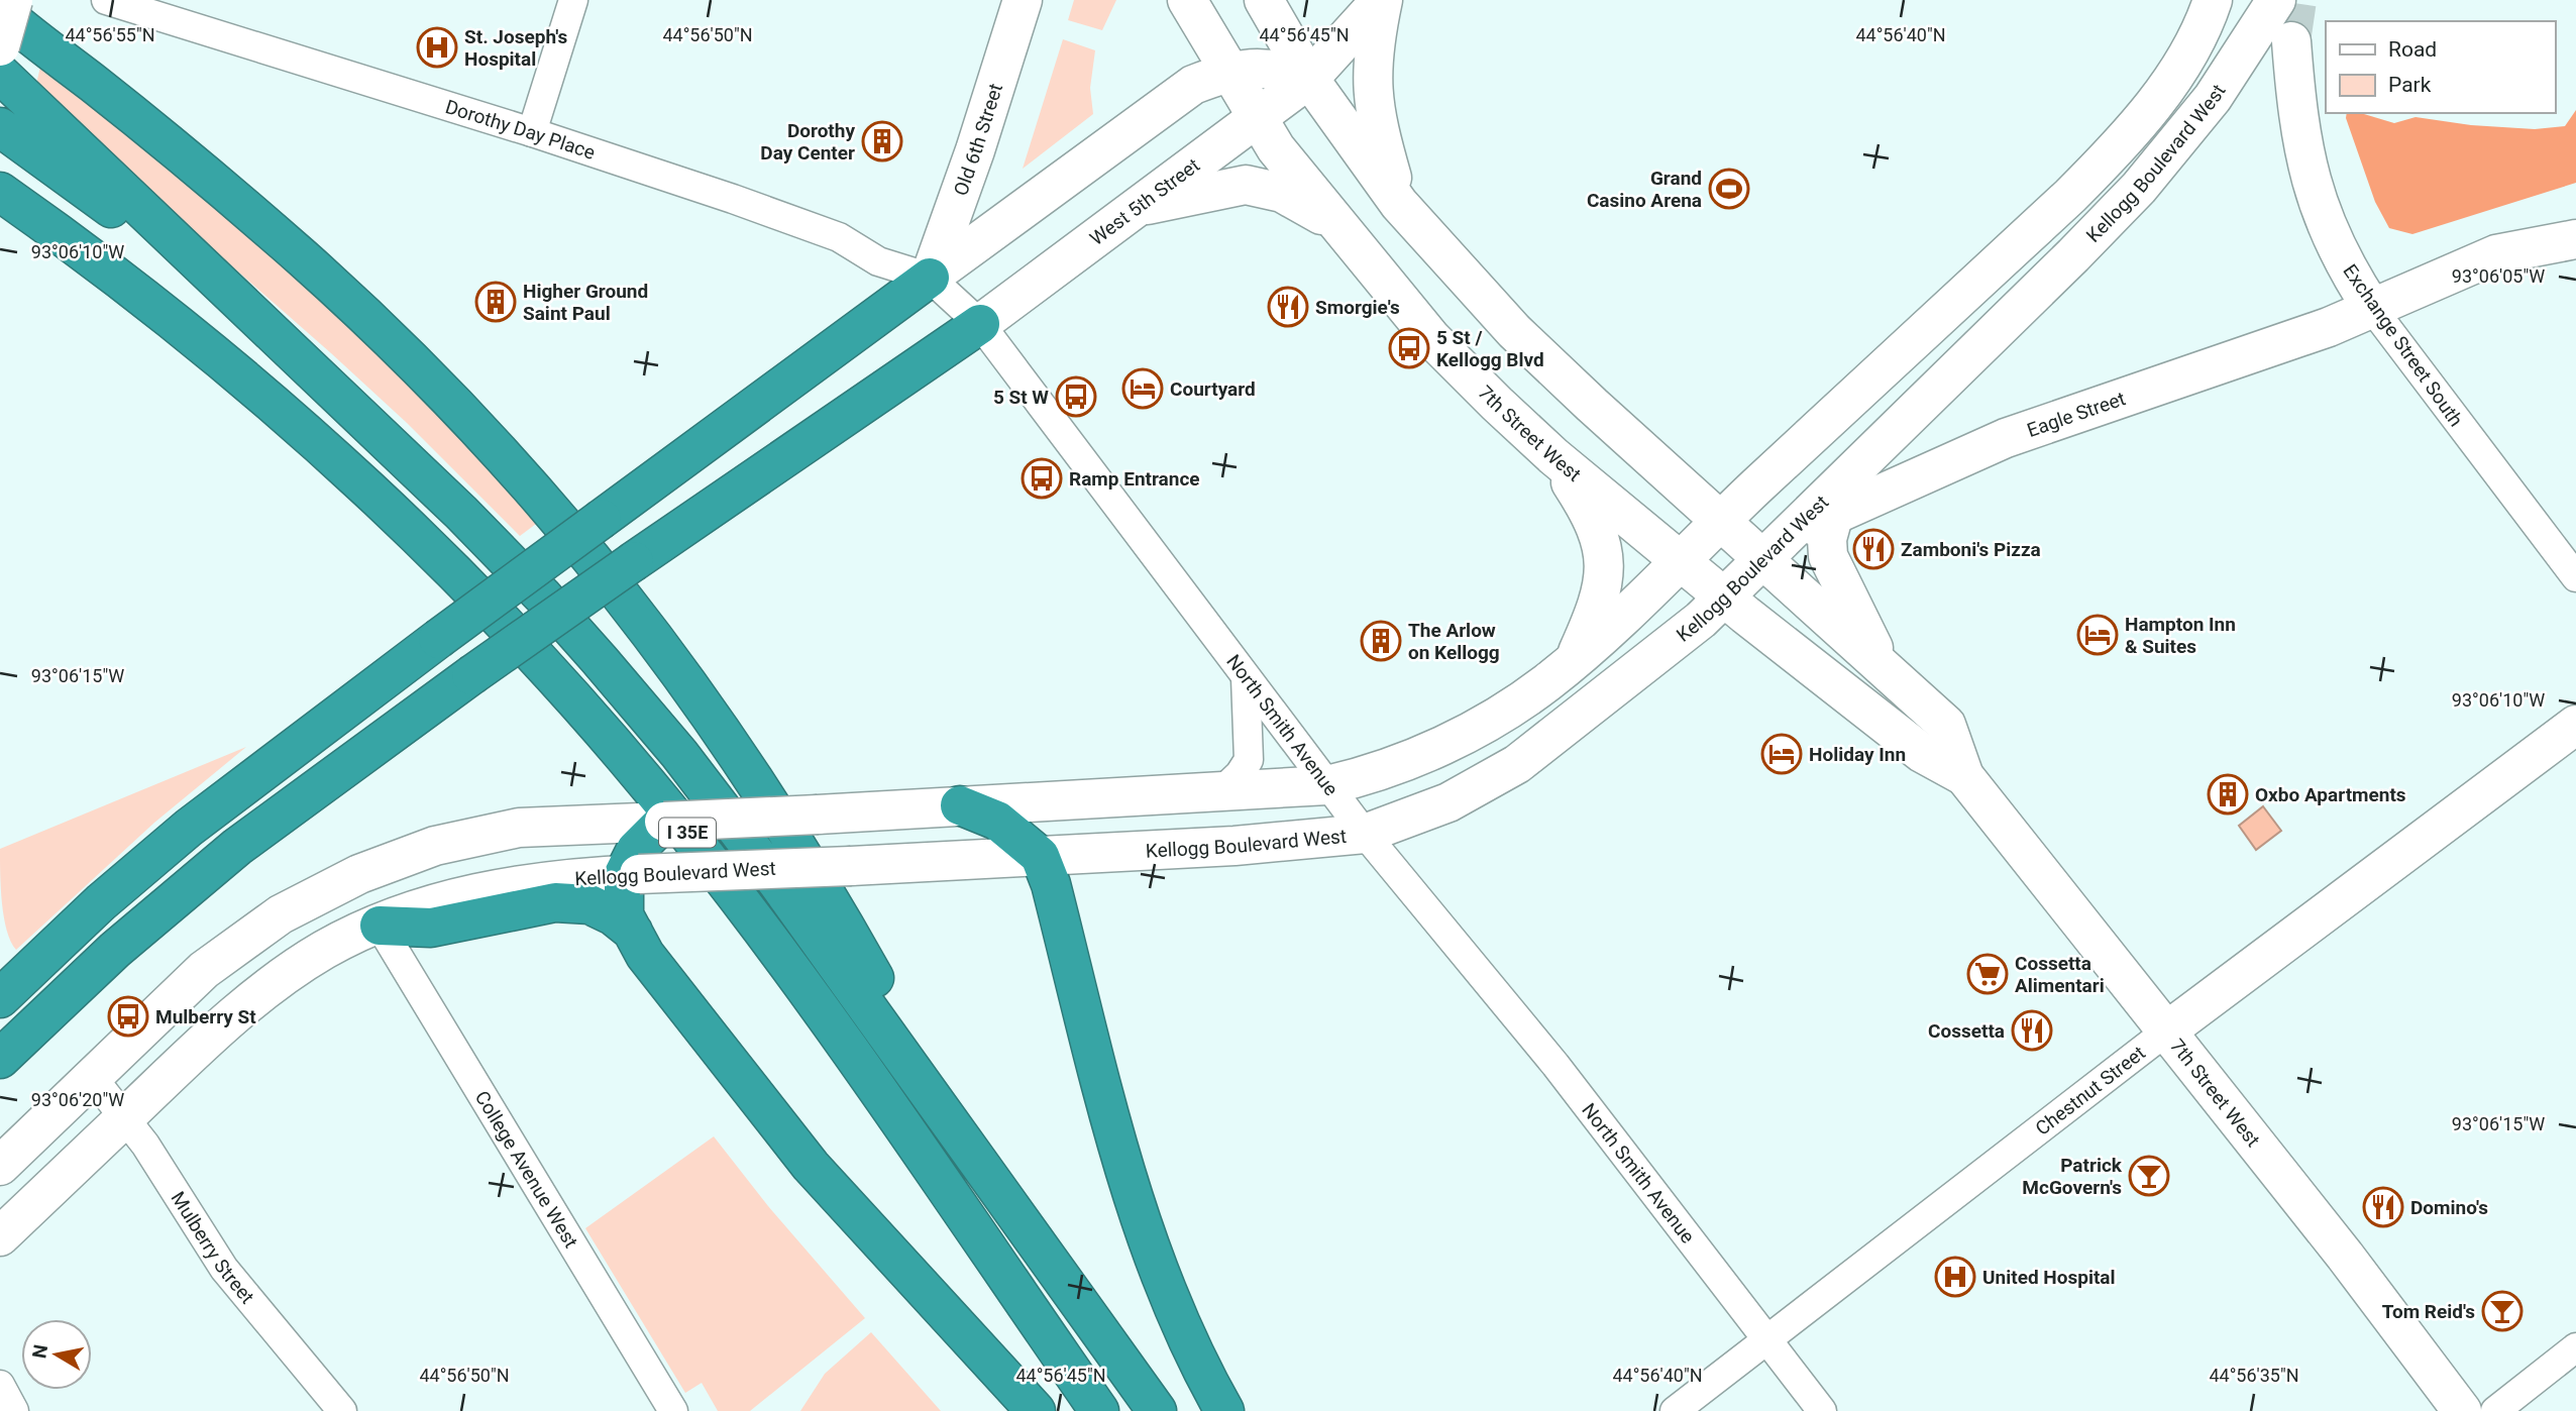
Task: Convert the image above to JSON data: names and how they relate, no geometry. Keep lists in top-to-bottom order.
{
  "streets": {
    "highway": ["I 35E"],
    "main road": [
      "Old 6th Street",
      "Kellogg Boulevard West",
      "West 5th Street",
      "Exchange Street South",
      "Eagle Street",
      "7th Street West",
      "Chestnut Street"
    ],
    "street": [
      "Dorothy Day Place",
      "North Smith Avenue",
      "College Avenue West",
      "Mulberry Street"
    ]
  },
  "crossings": [
    ["Dorothy Day Place", "Old 6th Street"],
    ["Dorothy Day Place", "North Smith Avenue"],
    ["Old 6th Street", "North Smith Avenue"],
    ["Kellogg Boulevard West", "Eagle Street"],
    ["Kellogg Boulevard West", "7th Street West"],
    ["Kellogg Boulevard West", "North Smith Avenue"],
    ["Kellogg Boulevard West", "College Avenue West"],
    ["Kellogg Boulevard West", "Mulberry Street"],
    ["West 5th Street", "7th Street West"],
    ["West 5th Street", "North Smith Avenue"],
    ["Exchange Street South", "Eagle Street"],
    ["Eagle Street", "7th Street West"],
    ["7th Street West", "Chestnut Street"],
    ["North Smith Avenue", "Chestnut Street"]
  ],
  "places": {
    "hospital": ["St. Joseph's Hospital", "United Hospital"],
    "building": [
      "Dorothy Day Center",
      "Higher Ground Saint Paul",
      "The Arlow on Kellogg",
      "Oxbo Apartments"
    ],
    "sports": ["Grand Casino Arena"],
    "restaurant": [
      "Smorgie's",
      "Zamboni's Pizza",
      "Cossetta",
      "Domino's"
    ],
    "bus stop": [
      "5 St / Kellogg Blvd",
      "5 St W",
      "Ramp Entrance",
      "Mulberry St"
    ],
    "hotel": ["Courtyard", "Hampton Inn & Suites", "Holiday Inn"],
    "supermarket": ["Cossetta Alimentari"],
    "bar": ["Patrick McGovern's", "Tom Reid's"]
  },
  "legend": ["Road", "Park"],
  "north": "left",
  "coordinates": [
    "44°56'55\"N",
    "44°56'50\"N",
    "44°56'45\"N",
    "44°56'40\"N",
    "93°06'10\"W",
    "93°06'05\"W",
    "93°06'15\"W",
    "93°06'20\"W",
    "44°56'35\"N"
  ]
}
